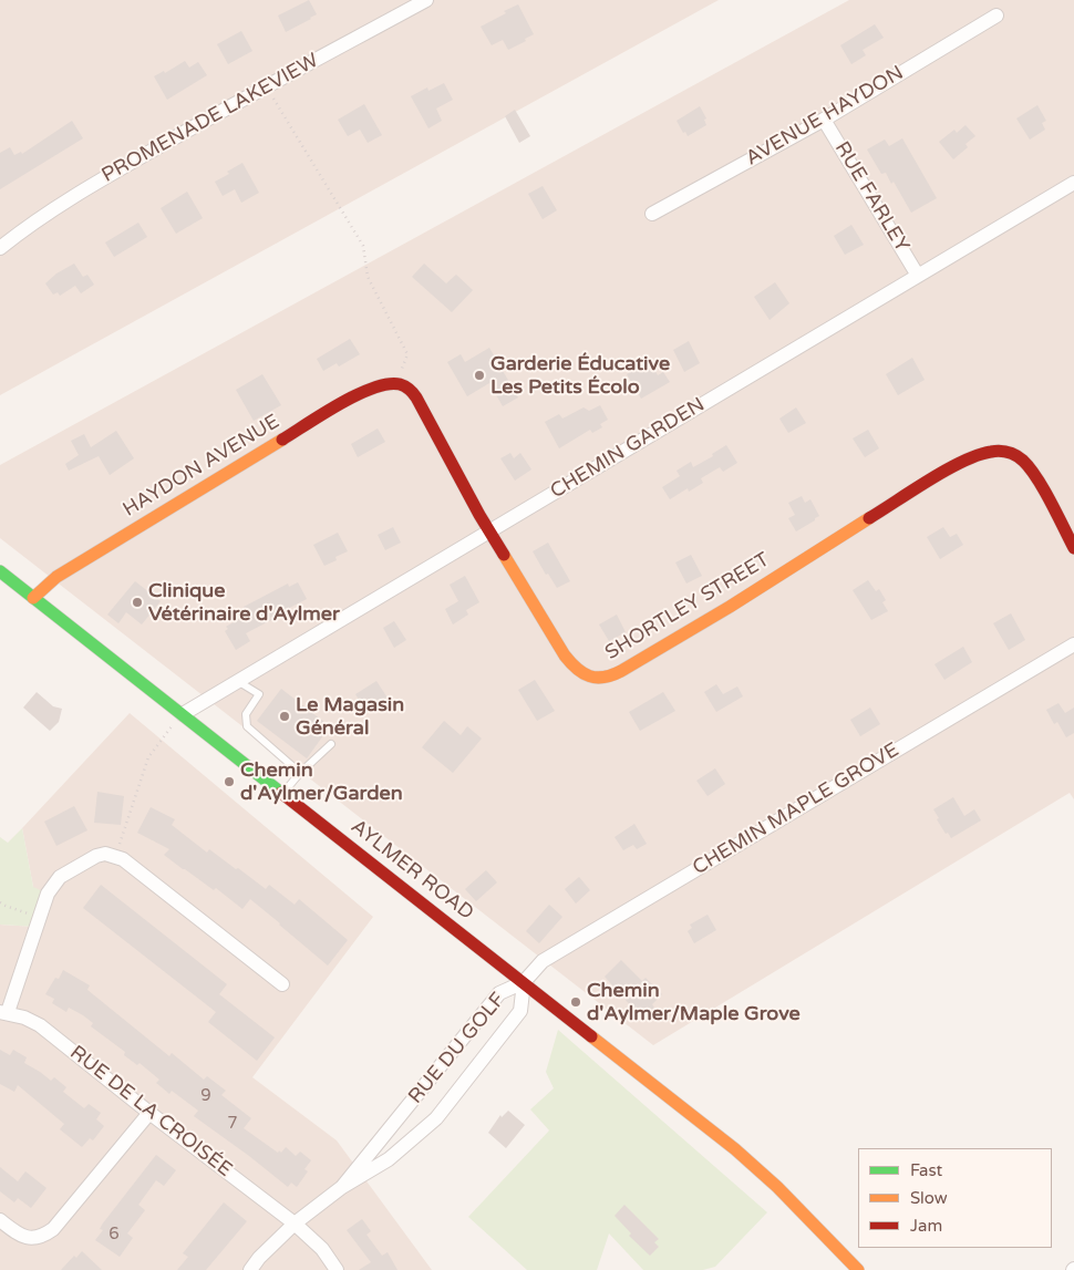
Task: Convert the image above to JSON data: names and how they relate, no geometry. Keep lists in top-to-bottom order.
{
  "streets": {
    "street": [
      "AVENUE HAYDON",
      "PROMENADE LAKEVIEW",
      "RUE FARLEY",
      "CHEMIN GARDEN",
      "HAYDON AVENUE",
      "SHORTLEY STREET",
      "CHEMIN MAPLE GROVE",
      "AYLMER ROAD",
      "RUE DU GOLF",
      "RUE DE LA CROISÉE"
    ]
  },
  "crossings": [
    ["AVENUE HAYDON", "RUE FARLEY"],
    ["RUE FARLEY", "CHEMIN GARDEN"],
    ["CHEMIN GARDEN", "SHORTLEY STREET"],
    ["CHEMIN GARDEN", "AYLMER ROAD"],
    ["HAYDON AVENUE", "SHORTLEY STREET"],
    ["HAYDON AVENUE", "AYLMER ROAD"],
    ["CHEMIN MAPLE GROVE", "AYLMER ROAD"],
    ["CHEMIN MAPLE GROVE", "RUE DU GOLF"],
    ["AYLMER ROAD", "RUE DU GOLF"],
    ["RUE DU GOLF", "RUE DE LA CROISÉE"]
  ],
  "places": [
    "Garderie Éducative Les Petits Écolo",
    "Clinique Vétérinaire d'Aylmer",
    "Le Magasin Général",
    "Chemin d'Aylmer/Garden",
    "Chemin d'Aylmer/Maple Grove"
  ],
  "house_numbers": ["9", "7", "6"],
  "legend": ["Fast", "Slow", "Jam"]
}
